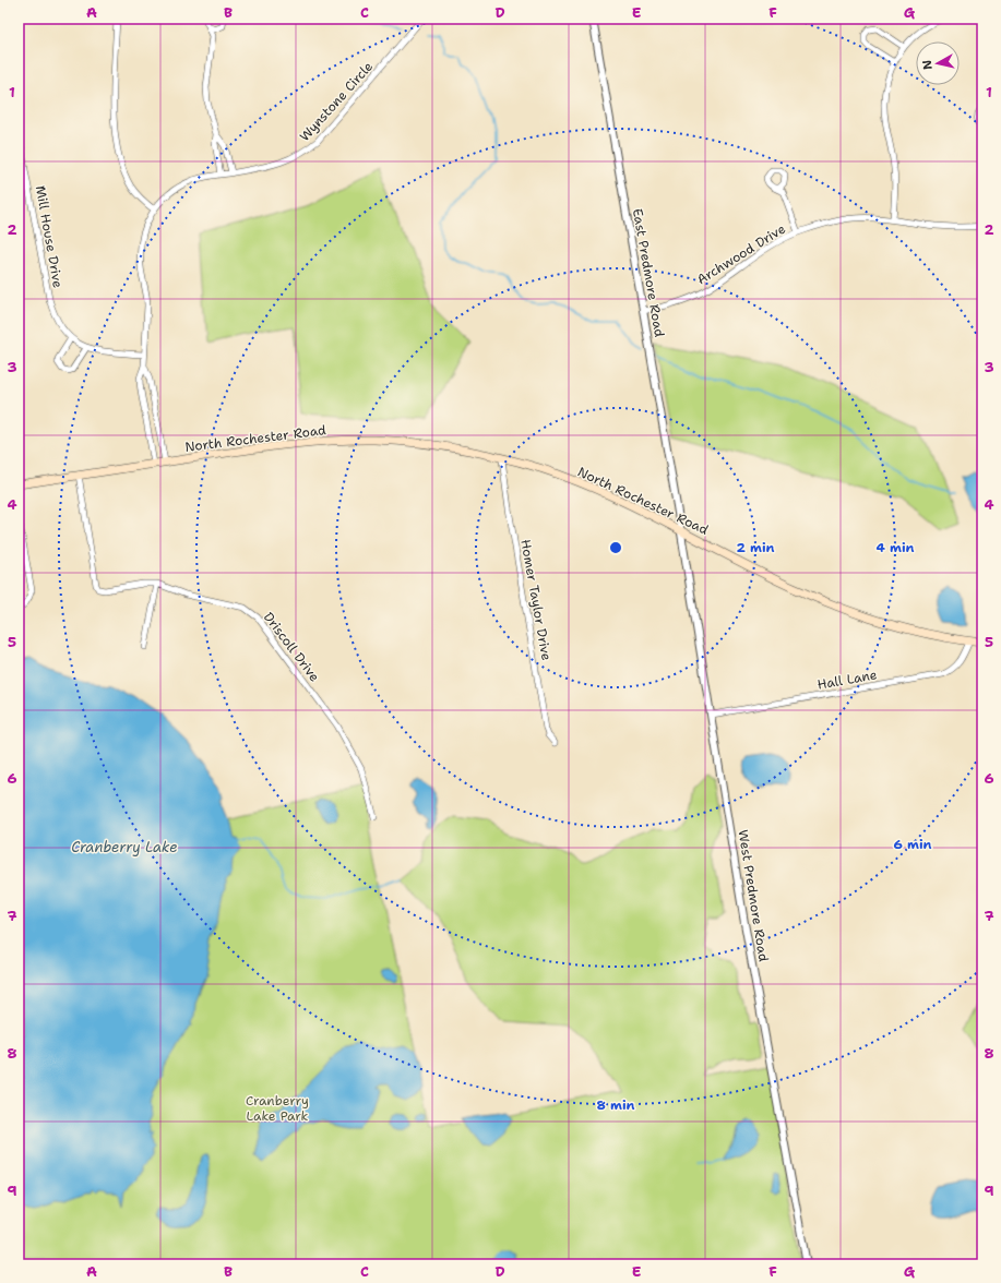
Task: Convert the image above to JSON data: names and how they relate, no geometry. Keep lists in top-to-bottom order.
{
  "streets": {
    "main road": ["North Rochester Road"],
    "street": [
      "Wynstone Circle",
      "Mill House Drive",
      "Archwood Drive",
      "East Predmore Road",
      "Homer Taylor Drive",
      "Driscoll Drive",
      "Hall Lane",
      "West Predmore Road"
    ]
  },
  "crossings": [
    ["Wynstone Circle", "Mill House Drive"],
    ["Wynstone Circle", "North Rochester Road"],
    ["Archwood Drive", "East Predmore Road"],
    ["East Predmore Road", "North Rochester Road"],
    ["East Predmore Road", "West Predmore Road"],
    ["North Rochester Road", "Homer Taylor Drive"],
    ["North Rochester Road", "Driscoll Drive"],
    ["North Rochester Road", "Hall Lane"],
    ["North Rochester Road", "West Predmore Road"],
    ["Hall Lane", "West Predmore Road"]
  ],
  "water": ["Cranberry Lake"],
  "parks": ["Cranberry Lake Park"],
  "north": "left",
  "grid": {
    "columns": [
      "A",
      "B",
      "C",
      "D",
      "E",
      "F",
      "G"
    ],
    "rows": [
      "1",
      "2",
      "3",
      "4",
      "5",
      "6",
      "7",
      "8",
      "9"
    ]
  },
  "rings": [
    "2 min",
    "4 min",
    "6 min",
    "8 min"
  ]
}
